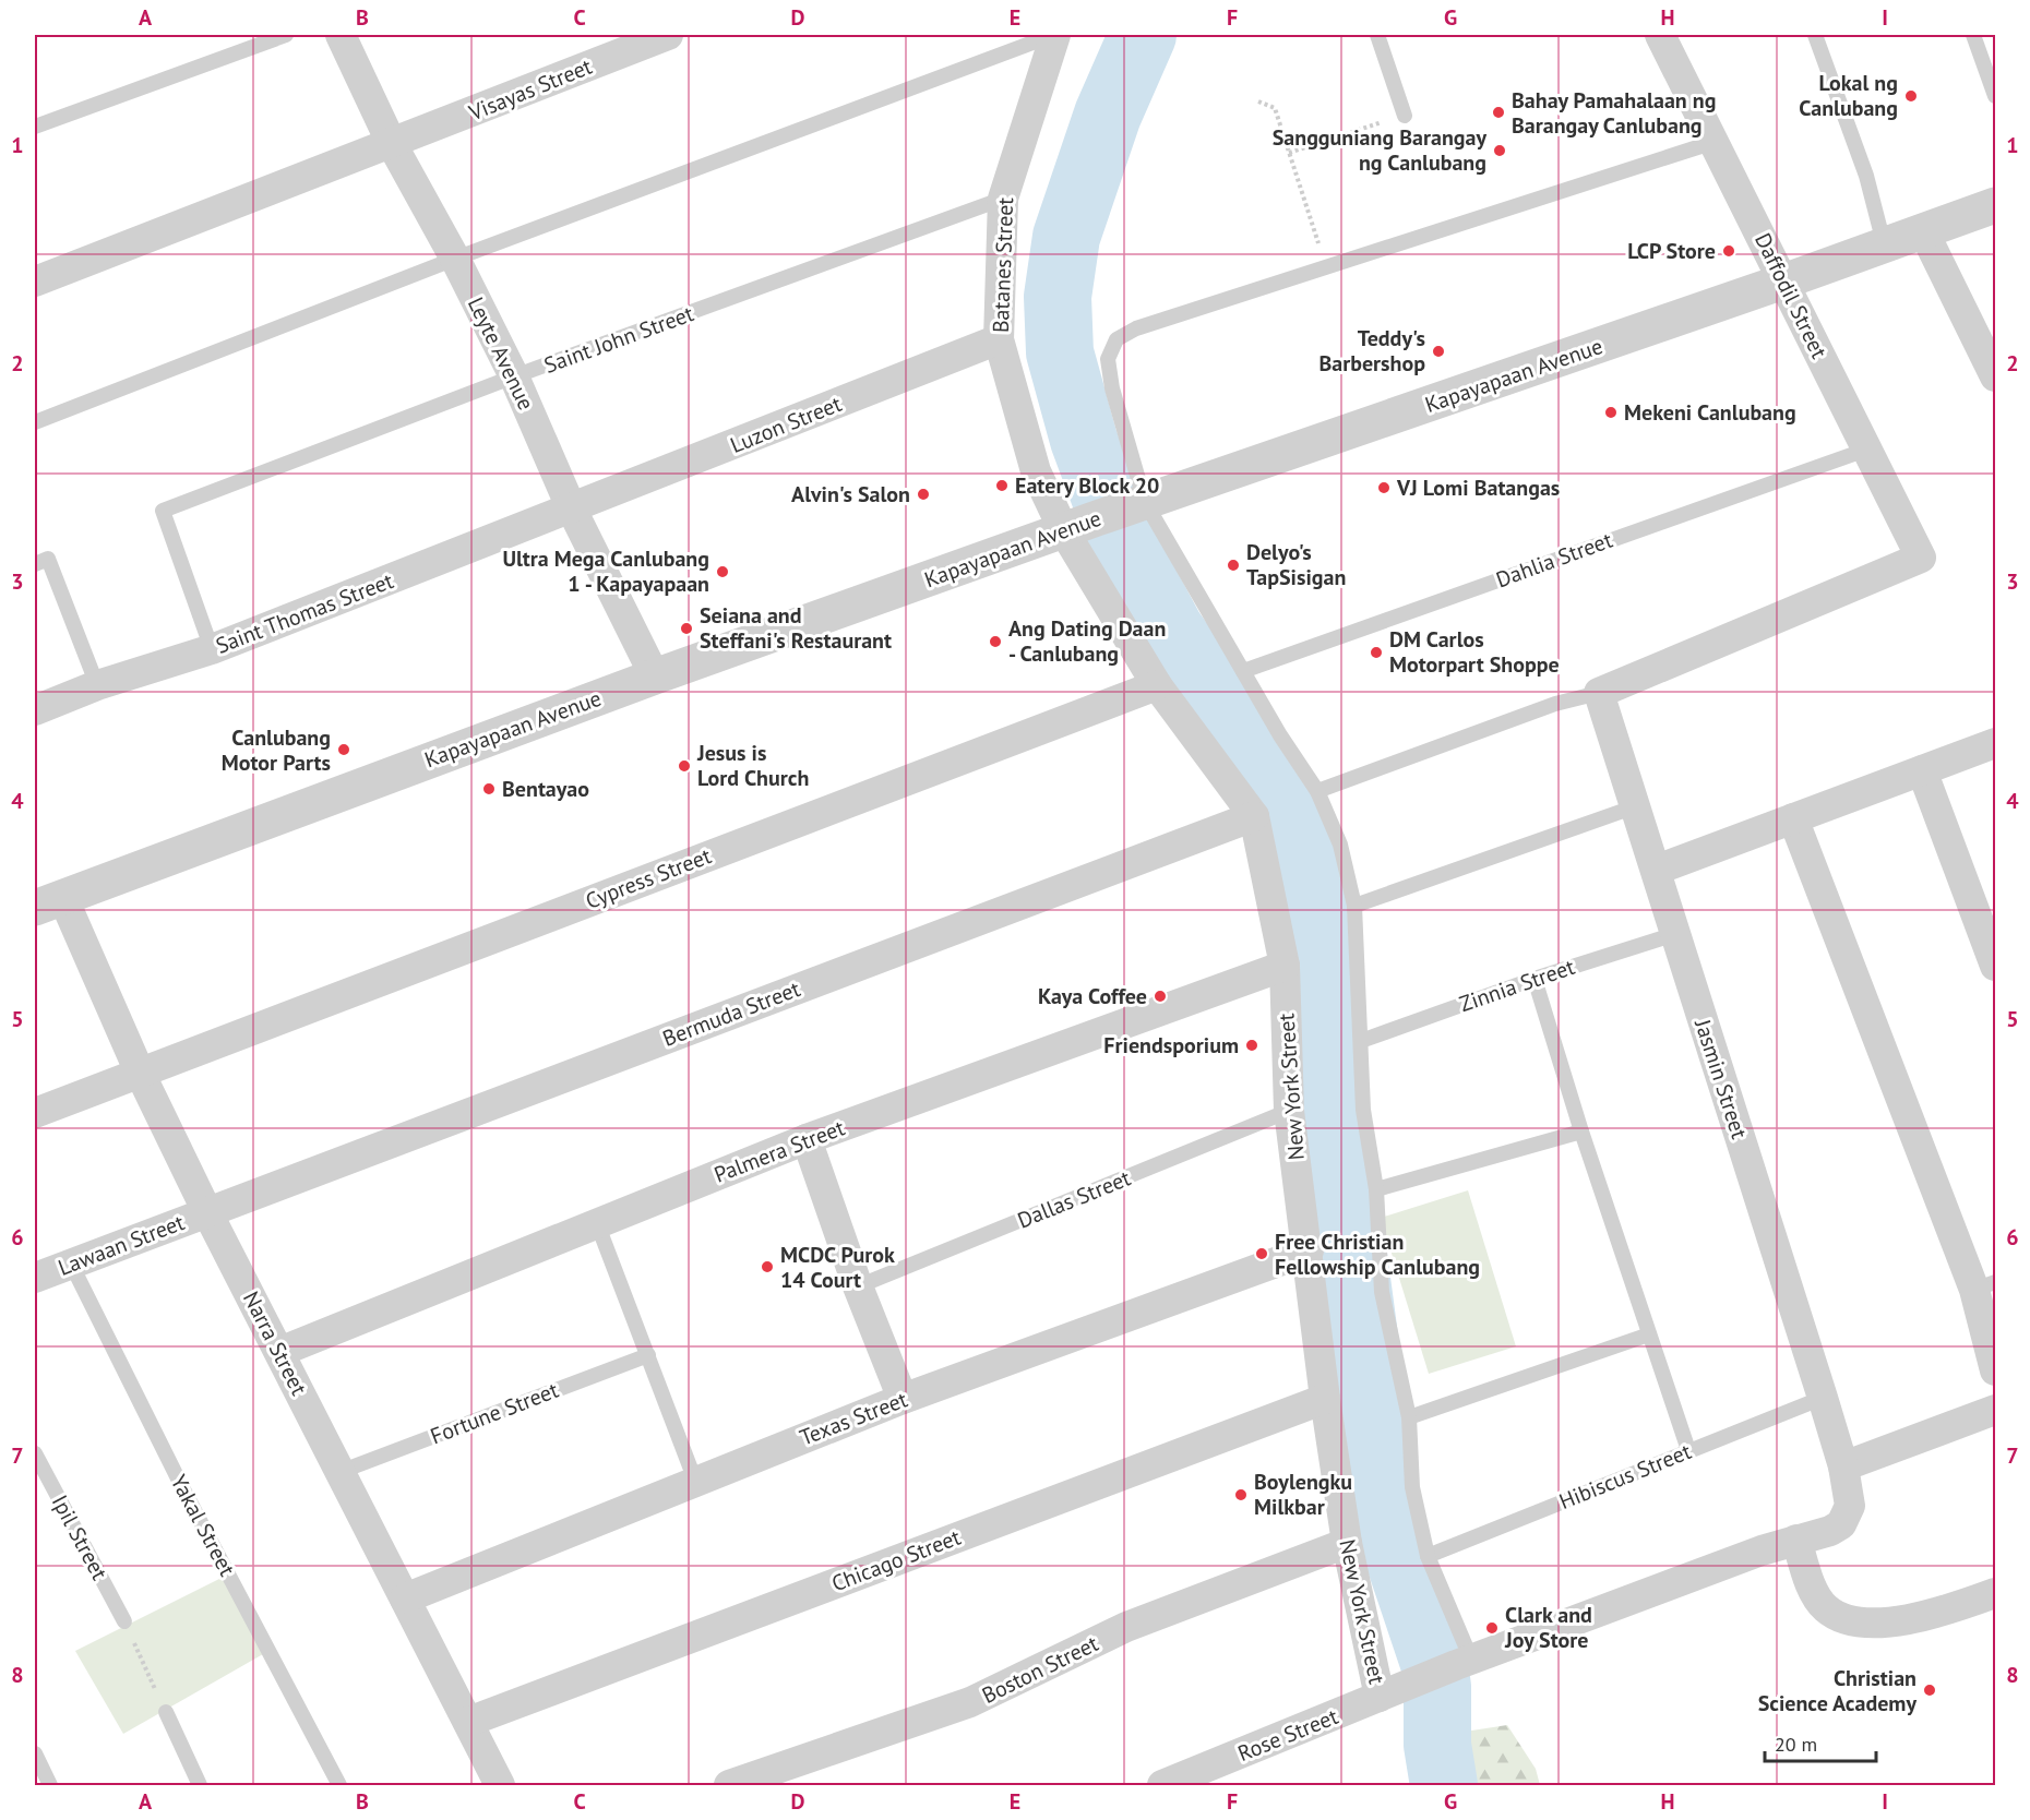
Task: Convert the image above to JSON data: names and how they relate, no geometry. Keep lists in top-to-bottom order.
{
  "streets": {
    "street": [
      "Visayas Street",
      "Batanes Street",
      "Daffodil Street",
      "Leyte Avenue",
      "Kapayapaan Avenue",
      "Luzon Street",
      "Saint Thomas Street",
      "Cypress Street",
      "Bermuda Street",
      "Jasmin Street",
      "New York Street",
      "Palmera Street",
      "Lawaan Street",
      "Narra Street",
      "Texas Street",
      "Chicago Street",
      "Boston Street",
      "Rose Street"
    ],
    "lane": [
      "Saint John Street",
      "Dahlia Street",
      "Zinnia Street",
      "Dallas Street",
      "Fortune Street",
      "Hibiscus Street",
      "Yakal Street",
      "Ipil Street"
    ]
  },
  "crossings": [
    ["Visayas Street", "Leyte Avenue"],
    ["Batanes Street", "Saint John Street"],
    ["Batanes Street", "Kapayapaan Avenue"],
    ["Batanes Street", "Luzon Street"],
    ["Batanes Street", "New York Street"],
    ["Daffodil Street", "Kapayapaan Avenue"],
    ["Daffodil Street", "Dahlia Street"],
    ["Daffodil Street", "Jasmin Street"],
    ["Saint John Street", "Leyte Avenue"],
    ["Saint John Street", "Saint Thomas Street"],
    ["Leyte Avenue", "Kapayapaan Avenue"],
    ["Leyte Avenue", "Luzon Street"],
    ["Leyte Avenue", "Saint Thomas Street"],
    ["Kapayapaan Avenue", "New York Street"],
    ["Kapayapaan Avenue", "Narra Street"],
    ["Luzon Street", "Saint Thomas Street"],
    ["Cypress Street", "New York Street"],
    ["Cypress Street", "Narra Street"],
    ["Zinnia Street", "Jasmin Street"],
    ["Bermuda Street", "New York Street"],
    ["Bermuda Street", "Lawaan Street"],
    ["Bermuda Street", "Narra Street"],
    ["Jasmin Street", "Hibiscus Street"],
    ["Jasmin Street", "Rose Street"],
    ["New York Street", "Palmera Street"],
    ["New York Street", "Dallas Street"],
    ["New York Street", "Texas Street"],
    ["New York Street", "Chicago Street"],
    ["New York Street", "Boston Street"],
    ["New York Street", "Rose Street"],
    ["Palmera Street", "Narra Street"],
    ["Lawaan Street", "Narra Street"],
    ["Lawaan Street", "Yakal Street"],
    ["Narra Street", "Fortune Street"],
    ["Narra Street", "Texas Street"],
    ["Narra Street", "Chicago Street"]
  ],
  "places": [
    "Lokal ng Canlubang",
    "Bahay Pamahalaan ng Barangay Canlubang",
    "Sangguniang Barangay ng Canlubang",
    "LCP Store",
    "Teddy's Barbershop",
    "Mekeni Canlubang",
    "Eatery Block 20",
    "VJ Lomi Batangas",
    "Alvin's Salon",
    "Delyo's TapSisigan",
    "Ultra Mega Canlubang 1 - Kapayapaan",
    "Seiana and Steffani's Restaurant",
    "Ang Dating Daan - Canlubang",
    "DM Carlos Motorpart Shoppe",
    "Canlubang Motor Parts",
    "Jesus is Lord Church",
    "Bentayao",
    "Kaya Coffee",
    "Friendsporium",
    "Free Christian Fellowship Canlubang",
    "MCDC Purok 14 Court",
    "Boylengku Milkbar",
    "Clark and Joy Store",
    "Christian Science Academy"
  ],
  "scale_bar": "20 m",
  "grid": {
    "columns": [
      "A",
      "B",
      "C",
      "D",
      "E",
      "F",
      "G",
      "H",
      "I"
    ],
    "rows": [
      "1",
      "2",
      "3",
      "4",
      "5",
      "6",
      "7",
      "8"
    ]
  }
}
